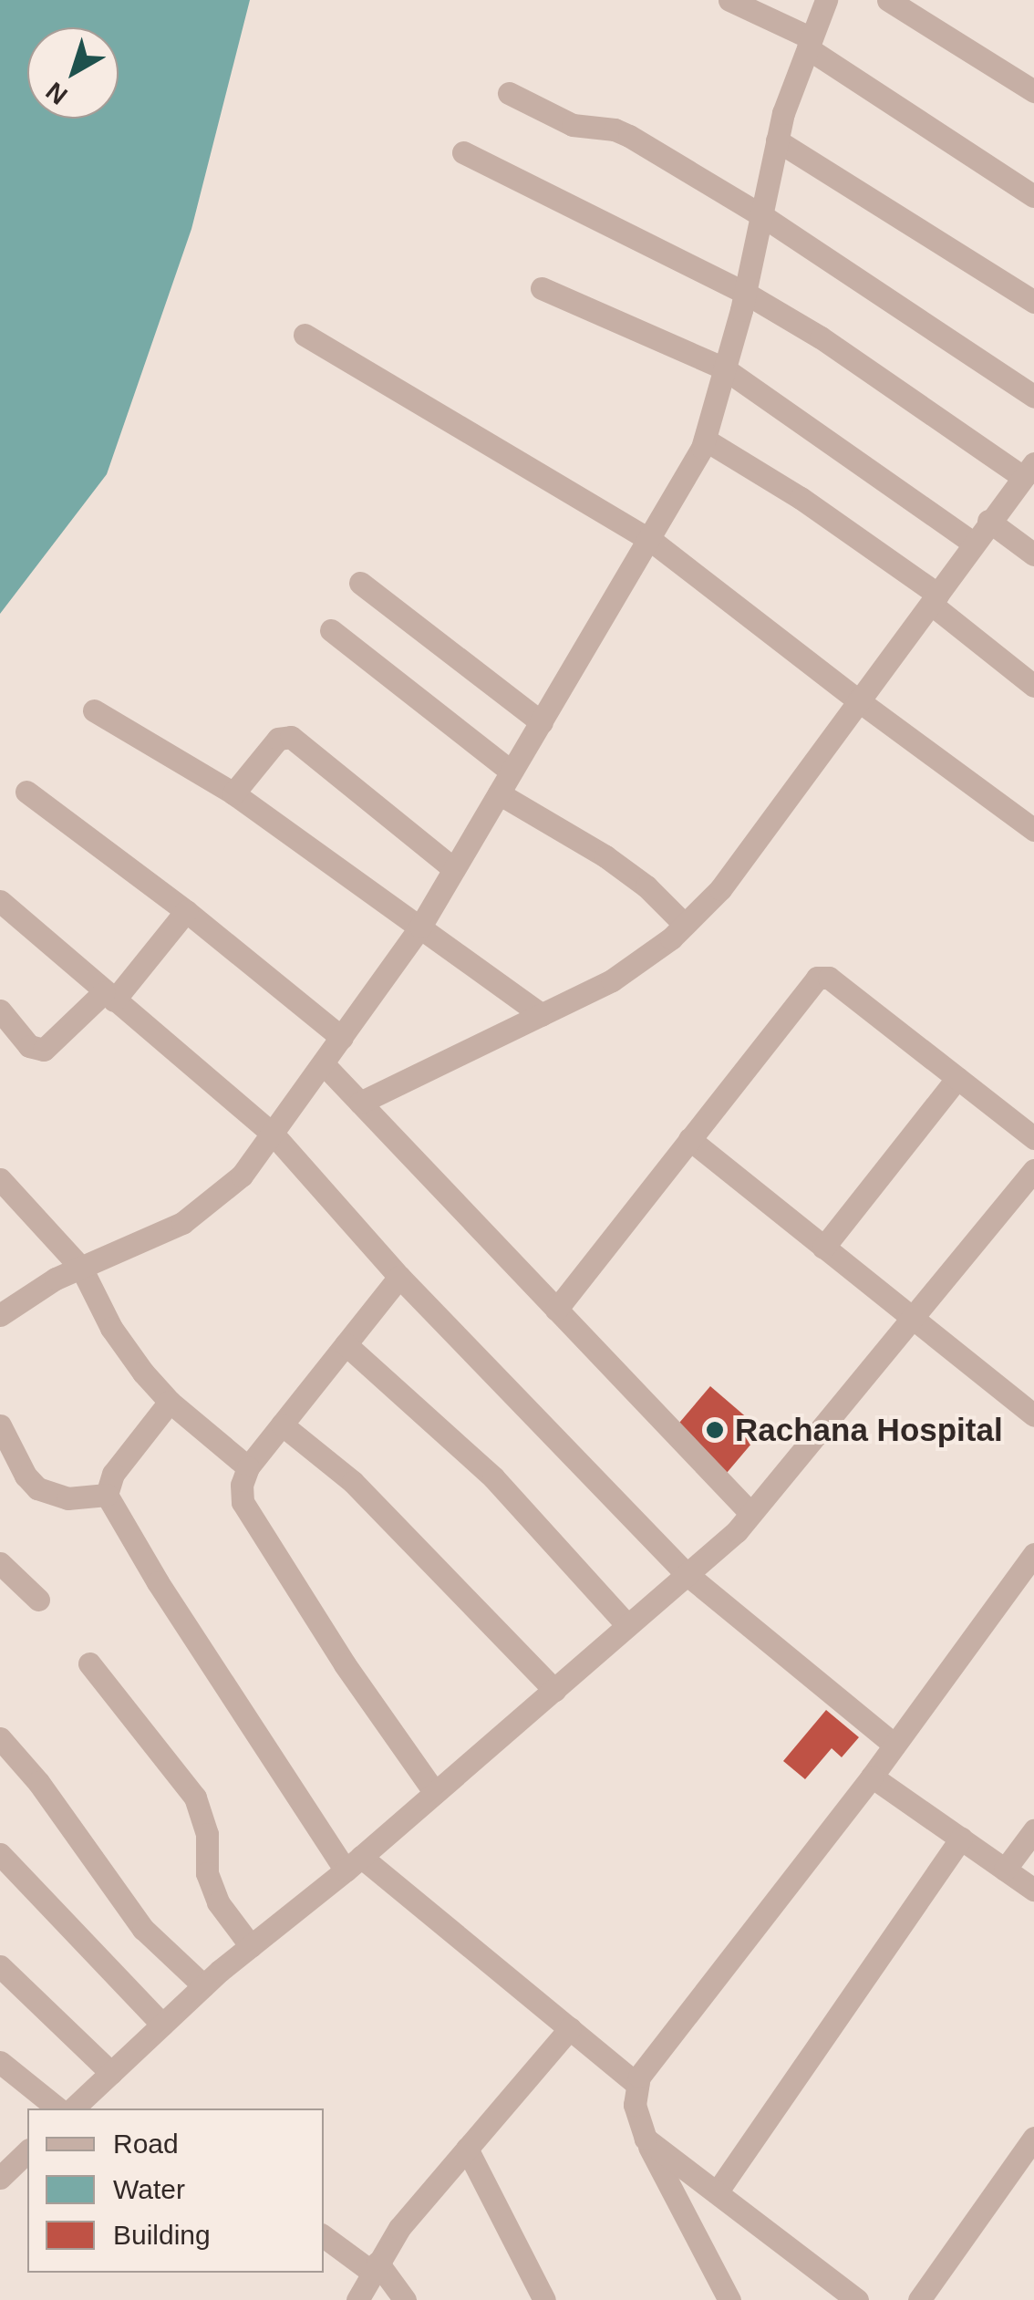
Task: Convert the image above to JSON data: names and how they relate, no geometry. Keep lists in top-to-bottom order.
{
  "places": ["Rachana Hospital"],
  "legend": ["Road", "Water", "Building"],
  "north": "bottom left"
}
